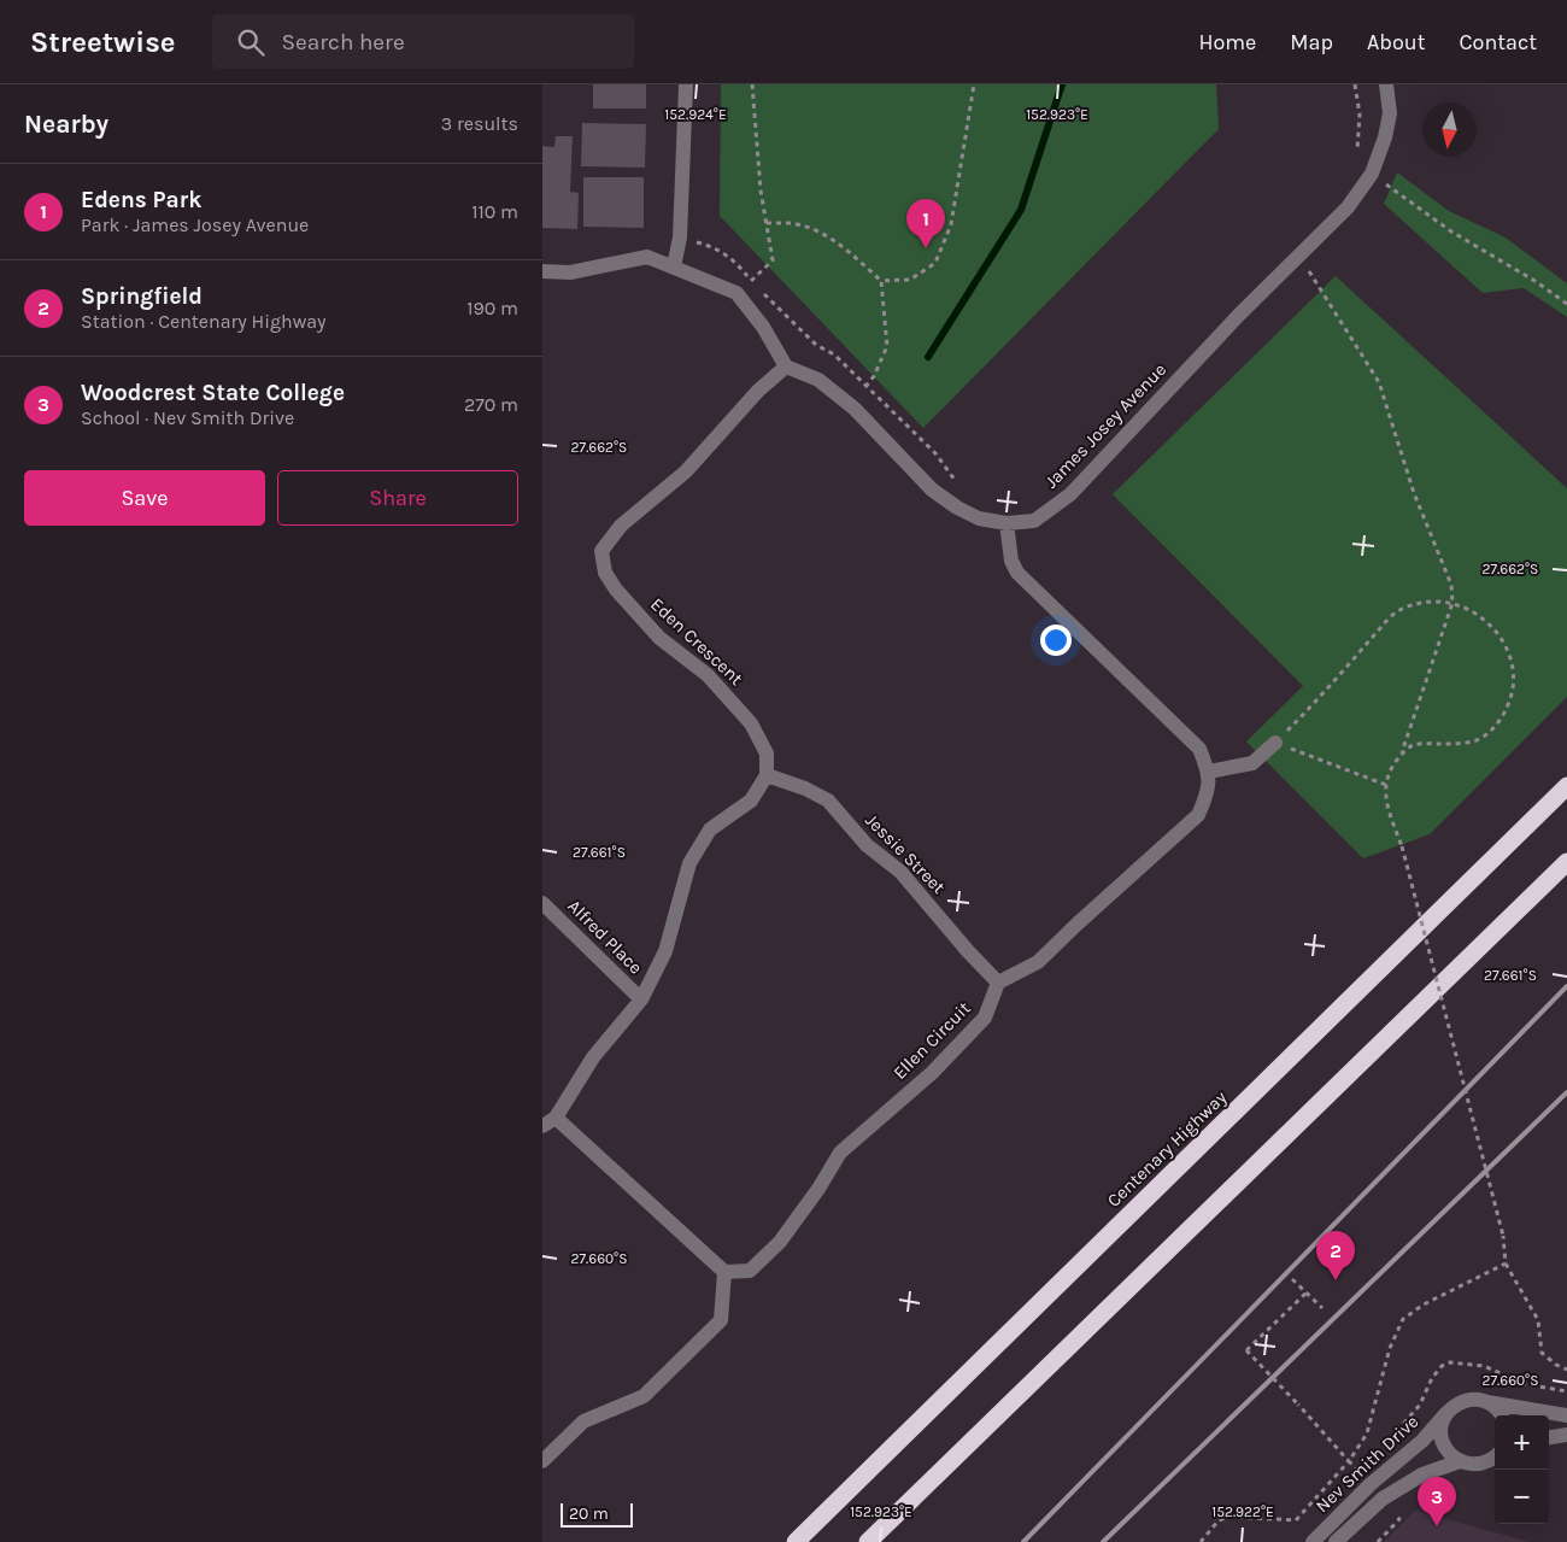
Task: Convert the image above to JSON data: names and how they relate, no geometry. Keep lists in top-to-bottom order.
{
  "streets": {
    "highway": ["Centenary Highway"],
    "street": [
      "James Josey Avenue",
      "Eden Crescent",
      "Jessie Street",
      "Alfred Place",
      "Ellen Circuit",
      "Nev Smith Drive"
    ]
  },
  "crossings": [
    ["James Josey Avenue", "Eden Crescent"],
    ["Eden Crescent", "Jessie Street"],
    ["Jessie Street", "Ellen Circuit"]
  ],
  "scale_bar": "20 m",
  "north": "bottom",
  "page": {
    "header": "Streetwise",
    "search": "Search here",
    "nav": [
      "Home",
      "Map",
      "About",
      "Contact"
    ],
    "heading": ["Nearby", "3 results"],
    "list": [
      {
        "mark": "1",
        "name": "Edens Park",
        "note": "Park · James Josey Avenue",
        "value": "110 m"
      },
      {
        "mark": "2",
        "name": "Springfield",
        "note": "Station · Centenary Highway",
        "value": "190 m"
      },
      {
        "mark": "3",
        "name": "Woodcrest State College",
        "note": "School · Nev Smith Drive",
        "value": "270 m"
      }
    ],
    "pins": ["1", "2", "3"],
    "buttons": ["Save", "Share"],
    "map_buttons": ["+", "−"],
    "scale": "20 m"
  },
  "coordinates": [
    "152.924°E",
    "152.923°E",
    "27.662°S",
    "27.661°S",
    "27.660°S",
    "152.922°E"
  ]
}
